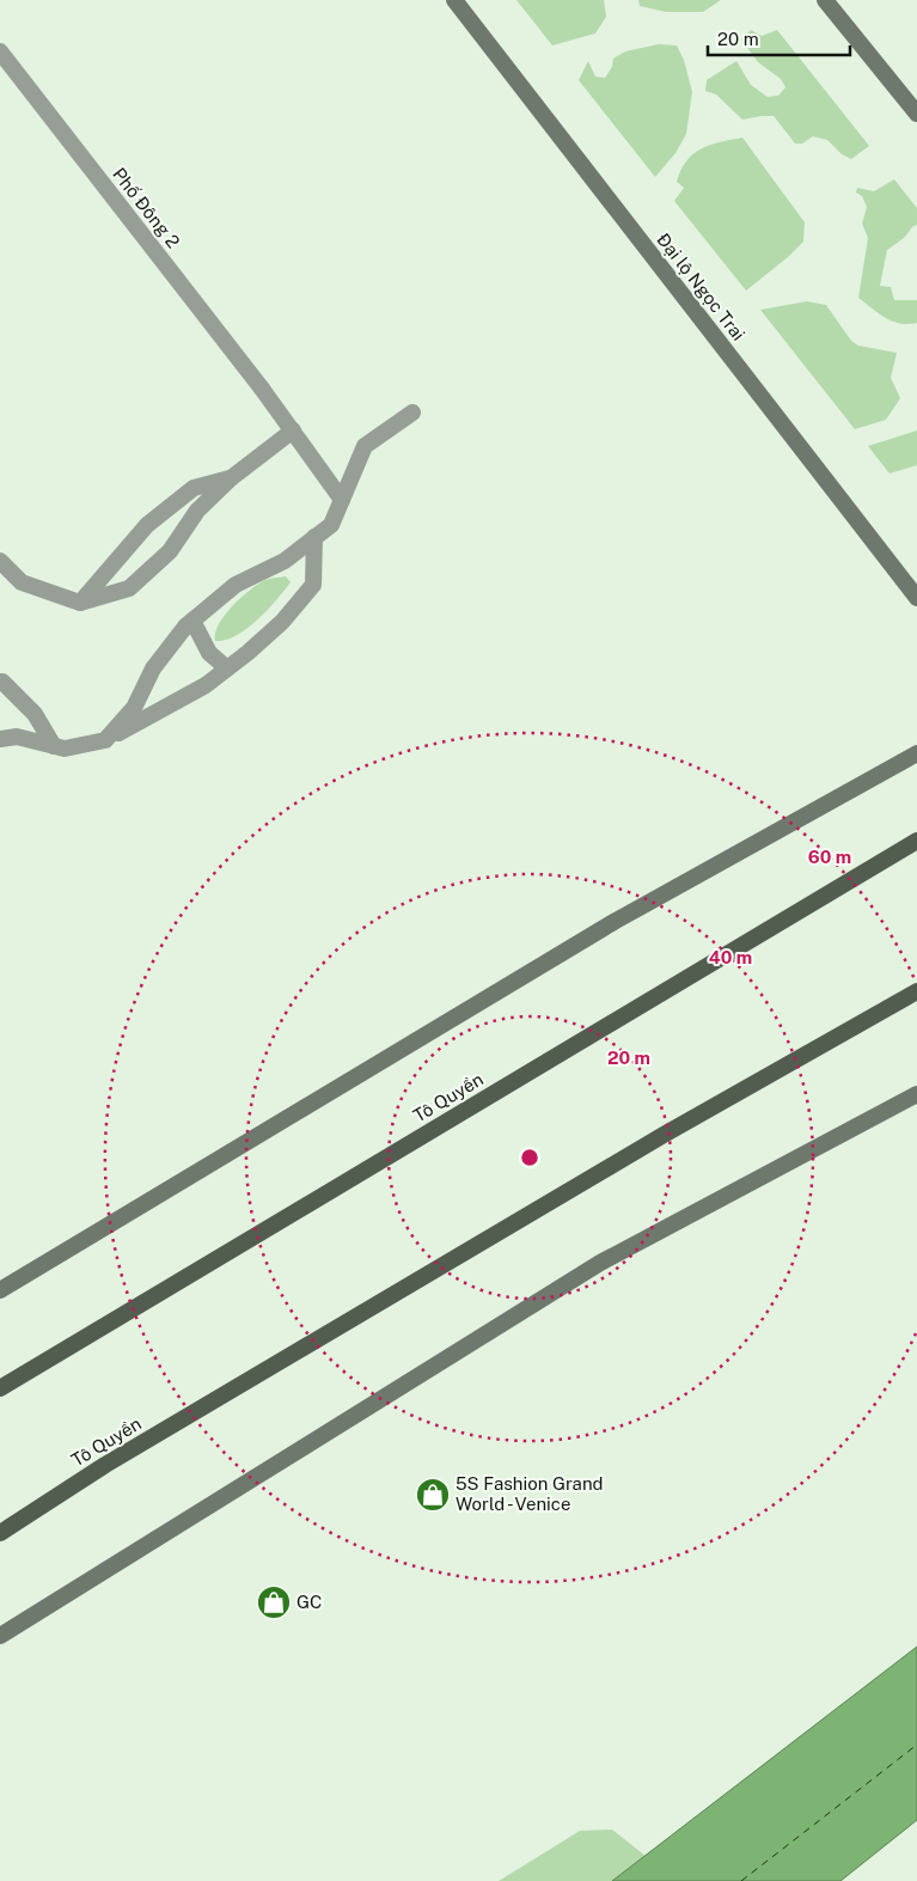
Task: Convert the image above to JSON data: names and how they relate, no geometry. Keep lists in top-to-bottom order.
{
  "streets": {
    "main road": ["Đại lộ Ngọc Trai", "Tô Quyền"],
    "street": ["Phố Đông 2"]
  },
  "places": {
    "shop": ["5S Fashion Grand World - Venice", "GC"]
  },
  "scale_bar": "20 m",
  "rings": ["60 m", "40 m", "20 m"]
}
